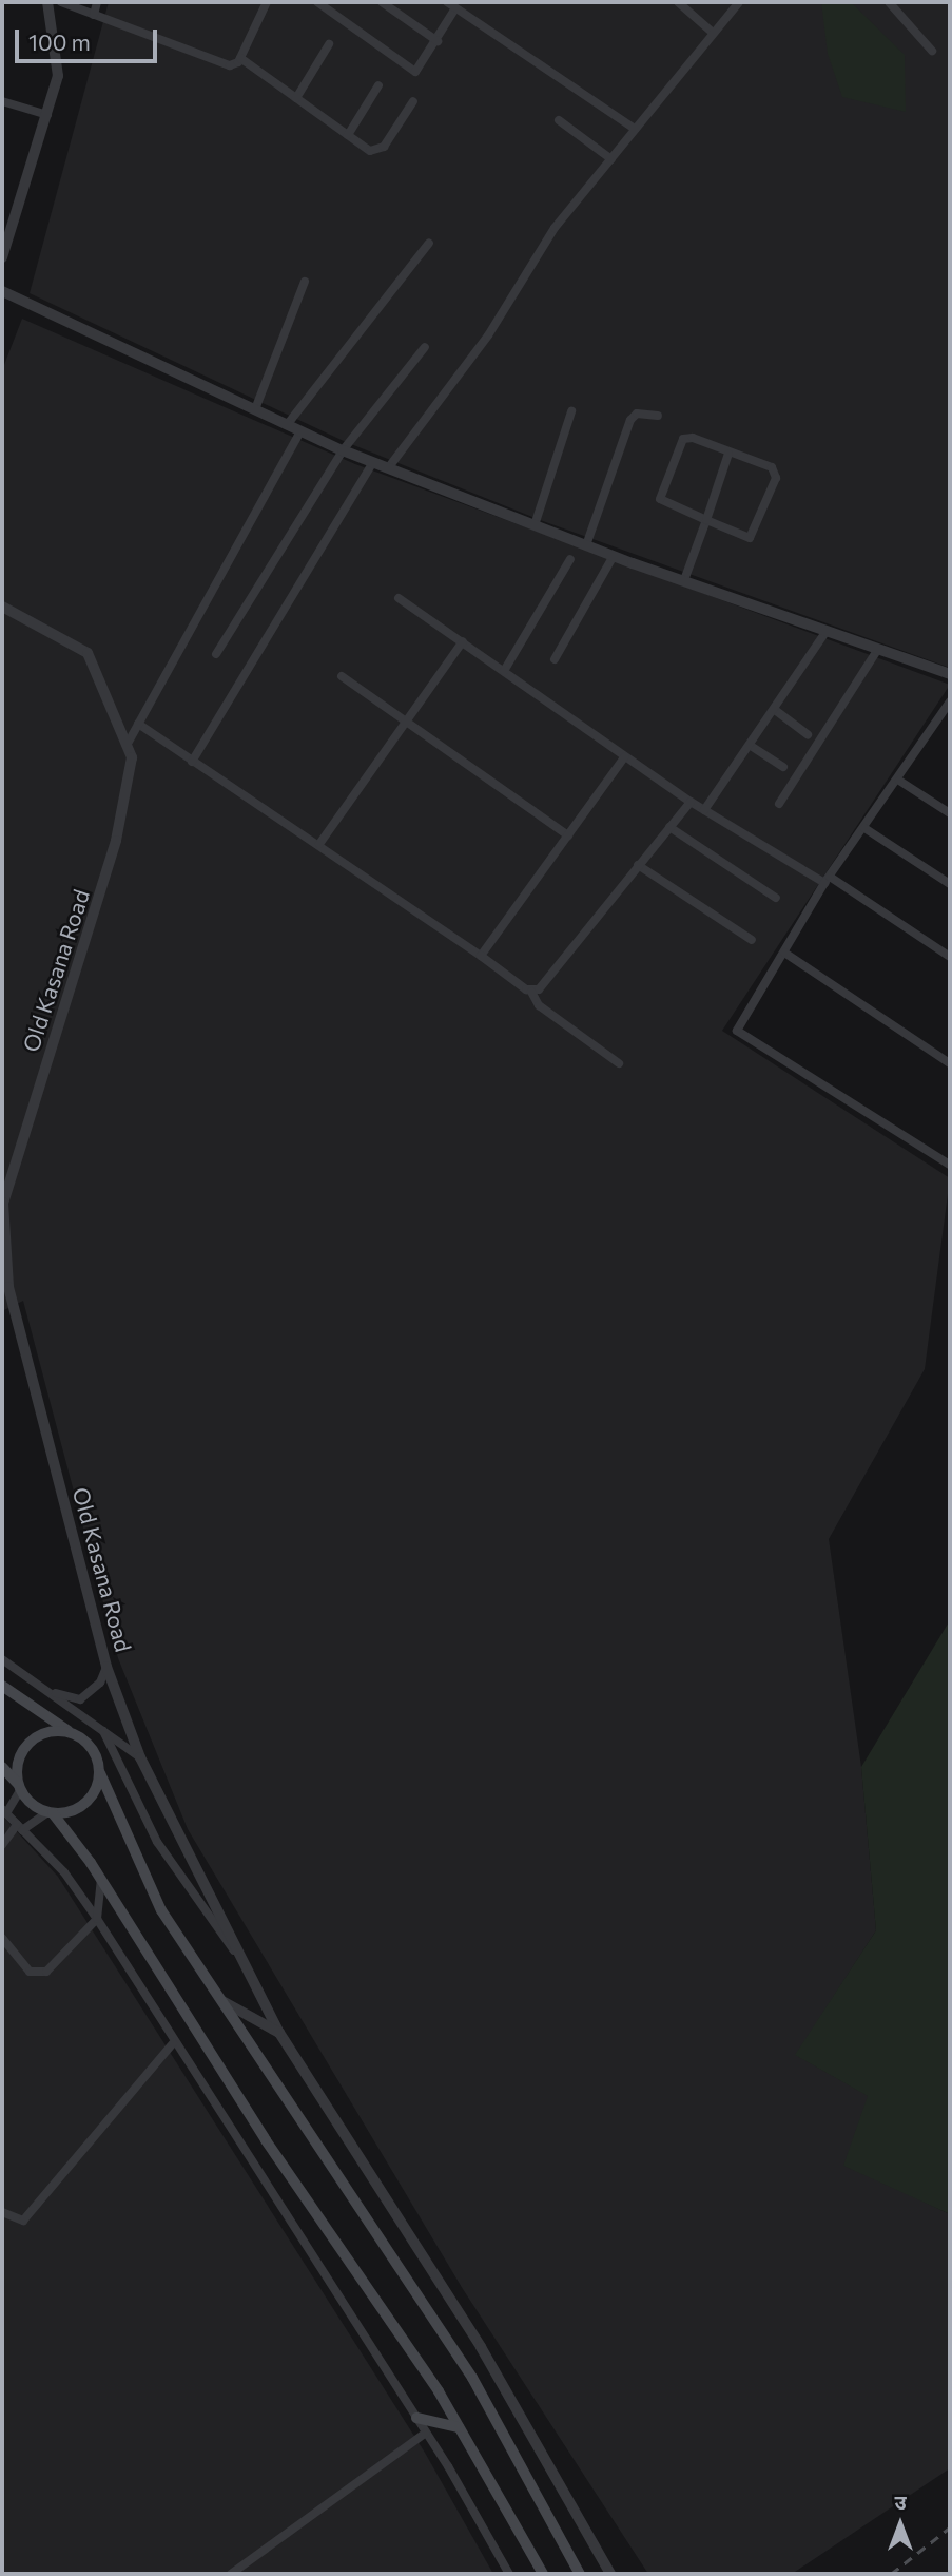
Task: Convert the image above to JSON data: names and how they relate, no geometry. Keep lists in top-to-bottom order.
{
  "streets": {
    "street": ["Old Kasana Road"]
  },
  "scale_bar": "100 m",
  "north": "top"
}
